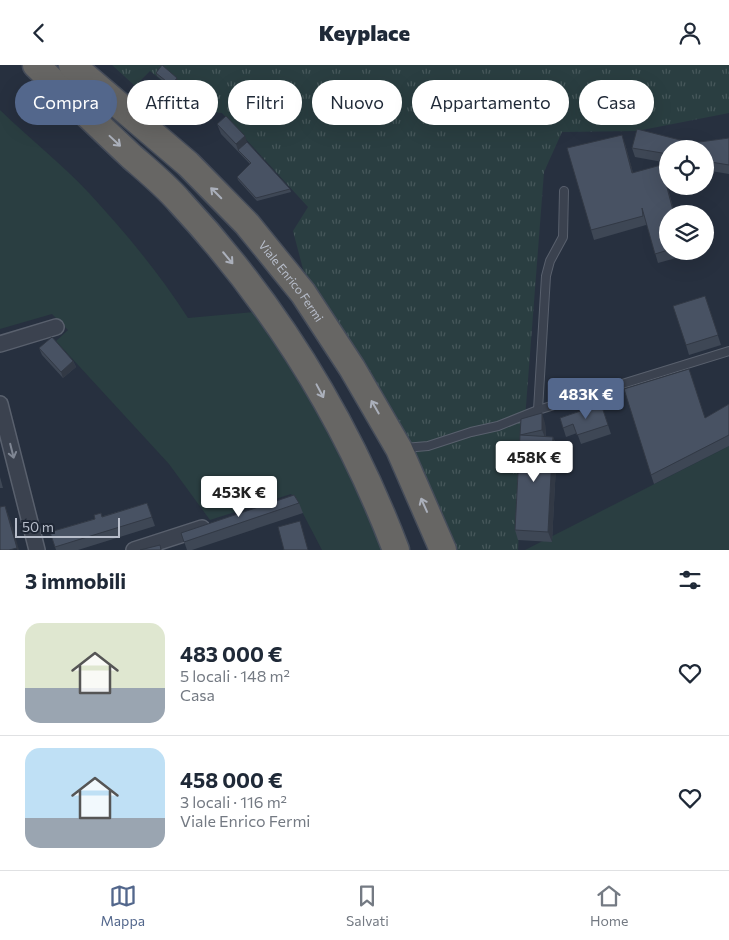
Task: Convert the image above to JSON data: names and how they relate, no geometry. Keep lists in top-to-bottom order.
{
  "streets": {
    "highway": ["Viale Enrico Fermi"]
  },
  "scale_bar": "50 m",
  "page": {
    "header": "Keyplace",
    "chip": [
      "Compra",
      "Affitta",
      "Filtri",
      "Nuovo",
      "Appartamento",
      "Casa"
    ],
    "price": ["483K €", "458K €", "453K €"],
    "scale": "50 m",
    "heading": "3 immobili",
    "list": [
      {
        "name": "483 000 €",
        "note": "5 locali · 148 m² · Casa"
      },
      {
        "name": "458 000 €",
        "note": "3 locali · 116 m² · Viale Enrico Fermi"
      }
    ],
    "tabs": ["Mappa", "Salvati", "Home"]
  }
}
